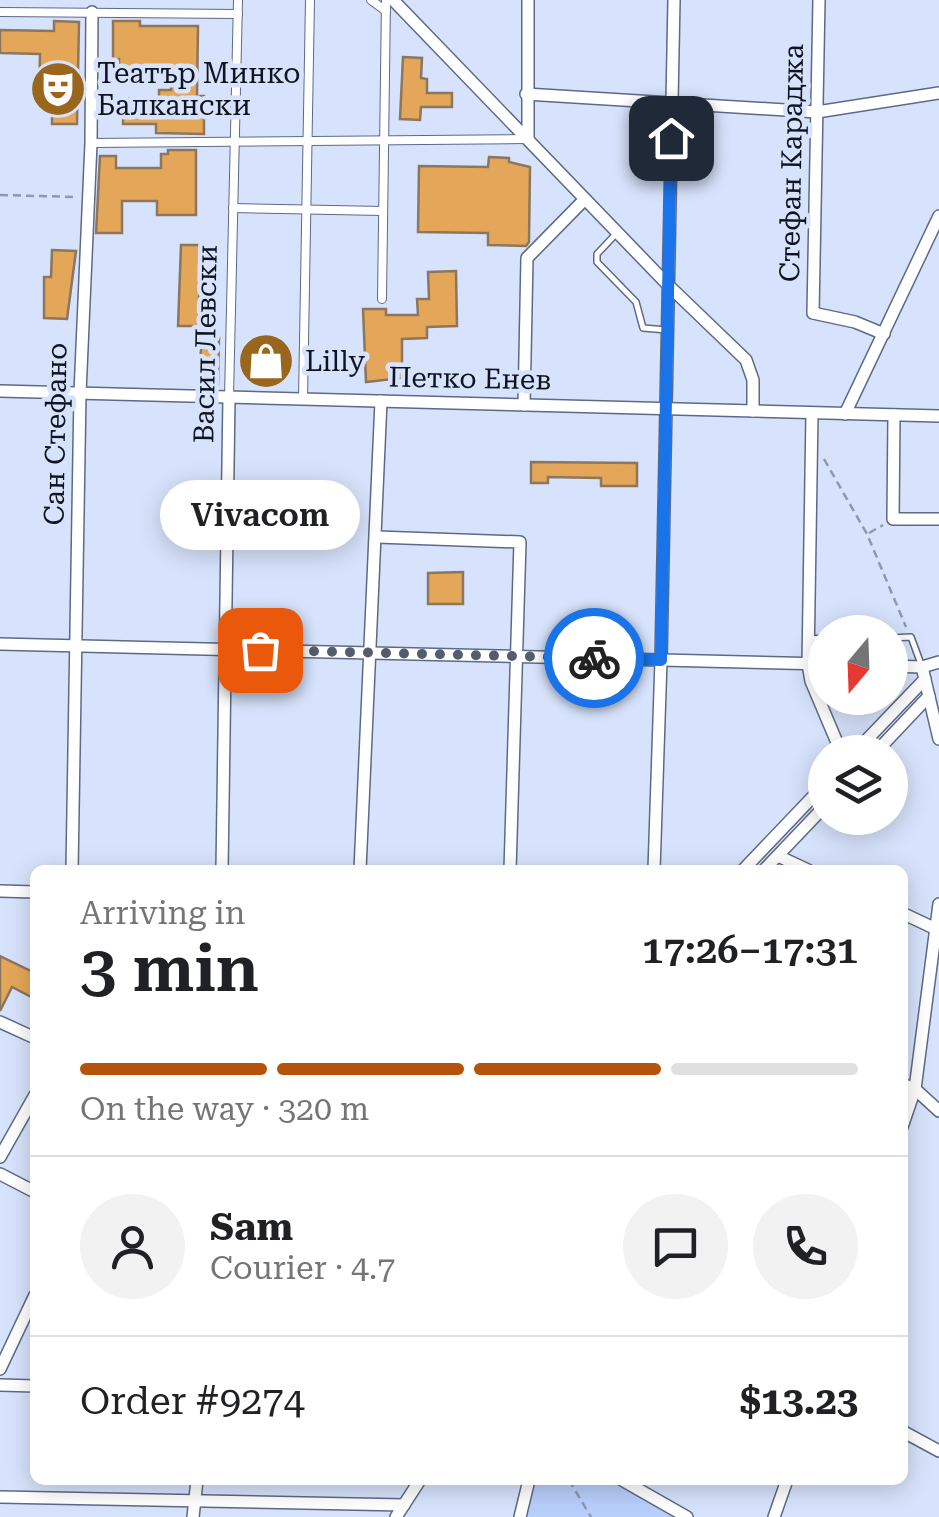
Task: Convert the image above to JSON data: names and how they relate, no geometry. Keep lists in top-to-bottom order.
{
  "streets": {
    "street": [
      "Стефан Караджа",
      "Васил Левски",
      "Петко Енев",
      "Сан Стефано"
    ]
  },
  "crossings": [
    ["Васил Левски", "Петко Енев"],
    ["Петко Енев", "Сан Стефано"]
  ],
  "places": {
    "theatre": ["Театър Минко Балкански"],
    "shop": ["Lilly"],
    "other": ["Vivacom"]
  },
  "north": "bottom",
  "page": {
    "bubble": "Vivacom",
    "heading": ["3 min", "Arriving in", "17:26–17:31"],
    "panel": [
      "Sam",
      "Courier · 4.7",
      "Order #9274",
      "$13.23"
    ],
    "bar": "On the way · 320 m"
  }
}
